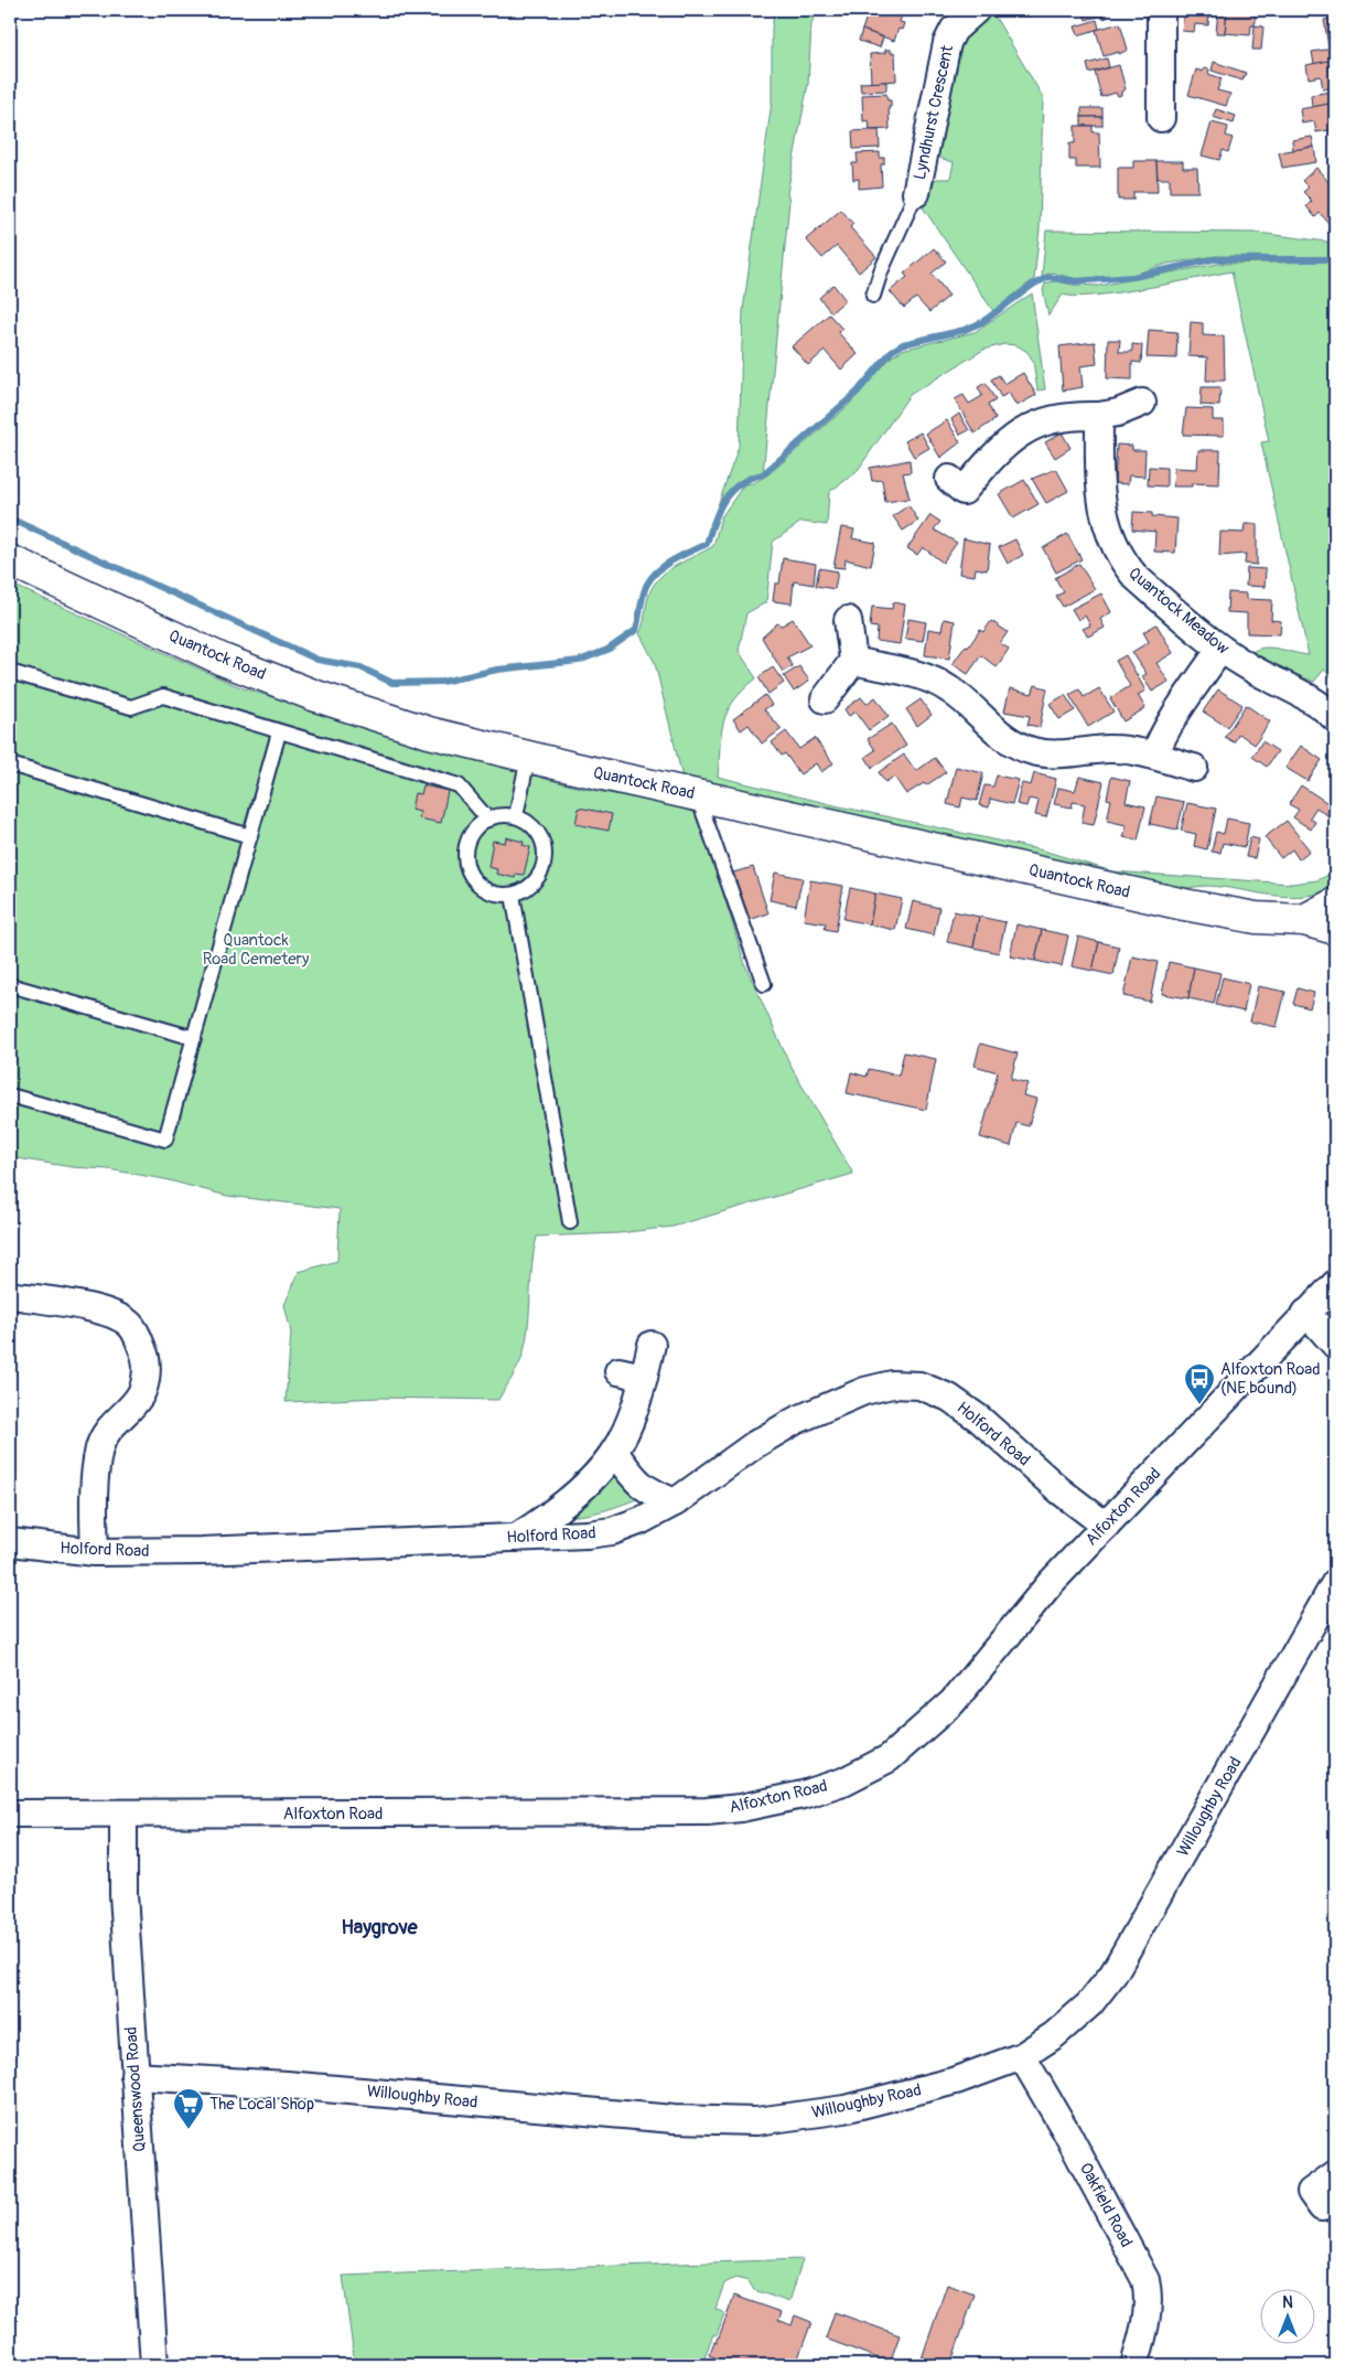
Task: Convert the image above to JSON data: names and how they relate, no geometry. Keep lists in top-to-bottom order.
{
  "streets": {
    "main road": ["Quantock Road"],
    "street": [
      "Lyndhurst Crescent",
      "Quantock Meadow",
      "Holford Road",
      "Alfoxton Road",
      "Willoughby Road",
      "Queenswood Road",
      "Oakfield Road"
    ]
  },
  "crossings": [
    ["Holford Road", "Alfoxton Road"],
    ["Alfoxton Road", "Queenswood Road"],
    ["Willoughby Road", "Queenswood Road"],
    ["Willoughby Road", "Oakfield Road"]
  ],
  "districts": ["Haygrove"],
  "parks": ["Quantock Road Cemetery"],
  "places": {
    "bus stop": ["Alfoxton Road (NE bound)"],
    "supermarket": ["The Local Shop"]
  },
  "north": "top"
}
